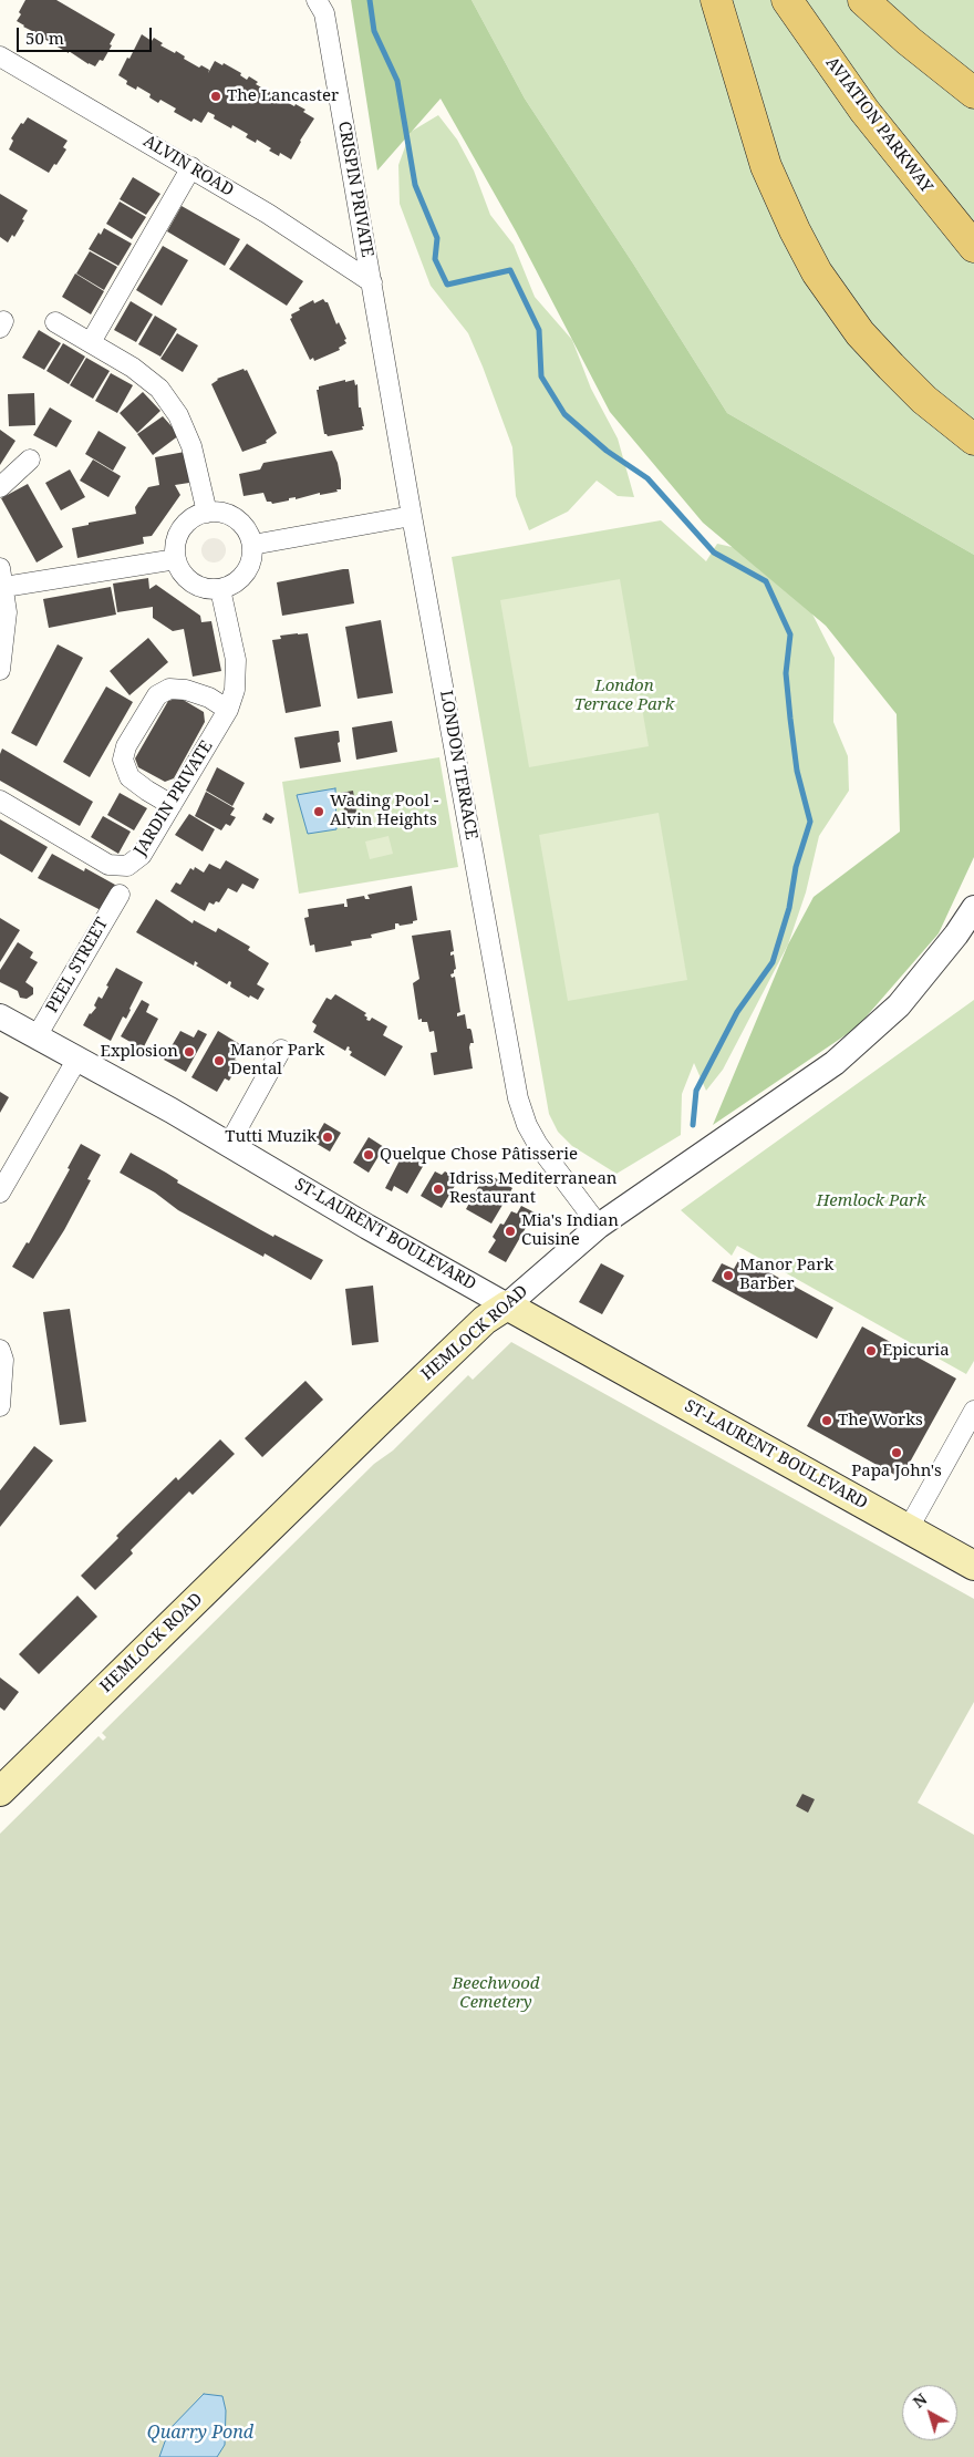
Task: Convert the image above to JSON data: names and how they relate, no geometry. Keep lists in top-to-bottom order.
{
  "streets": {
    "main road": ["AVIATION PARKWAY", "ST-LAURENT BOULEVARD", "HEMLOCK ROAD"],
    "street": [
      "ALVIN ROAD",
      "CRISPIN PRIVATE",
      "LONDON TERRACE",
      "JARDIN PRIVATE",
      "PEEL STREET"
    ]
  },
  "crossings": [
    ["ALVIN ROAD", "CRISPIN PRIVATE"],
    ["ALVIN ROAD", "LONDON TERRACE"],
    ["CRISPIN PRIVATE", "LONDON TERRACE"],
    ["LONDON TERRACE", "HEMLOCK ROAD"],
    ["PEEL STREET", "ST-LAURENT BOULEVARD"],
    ["ST-LAURENT BOULEVARD", "HEMLOCK ROAD"]
  ],
  "water": ["Quarry Pond"],
  "parks": ["London Terrace Park", "Hemlock Park", "Beechwood Cemetery"],
  "places": [
    "The Lancaster",
    "Wading Pool - Alvin Heights",
    "Explosion",
    "Manor Park Dental",
    "Tutti Muzik",
    "Quelque Chose Pâtisserie",
    "Idriss Mediterranean Restaurant",
    "Mia's Indian Cuisine",
    "Manor Park Barber",
    "Epicuria",
    "The Works",
    "Papa John's"
  ],
  "scale_bar": "50 m",
  "north": "top left"
}
